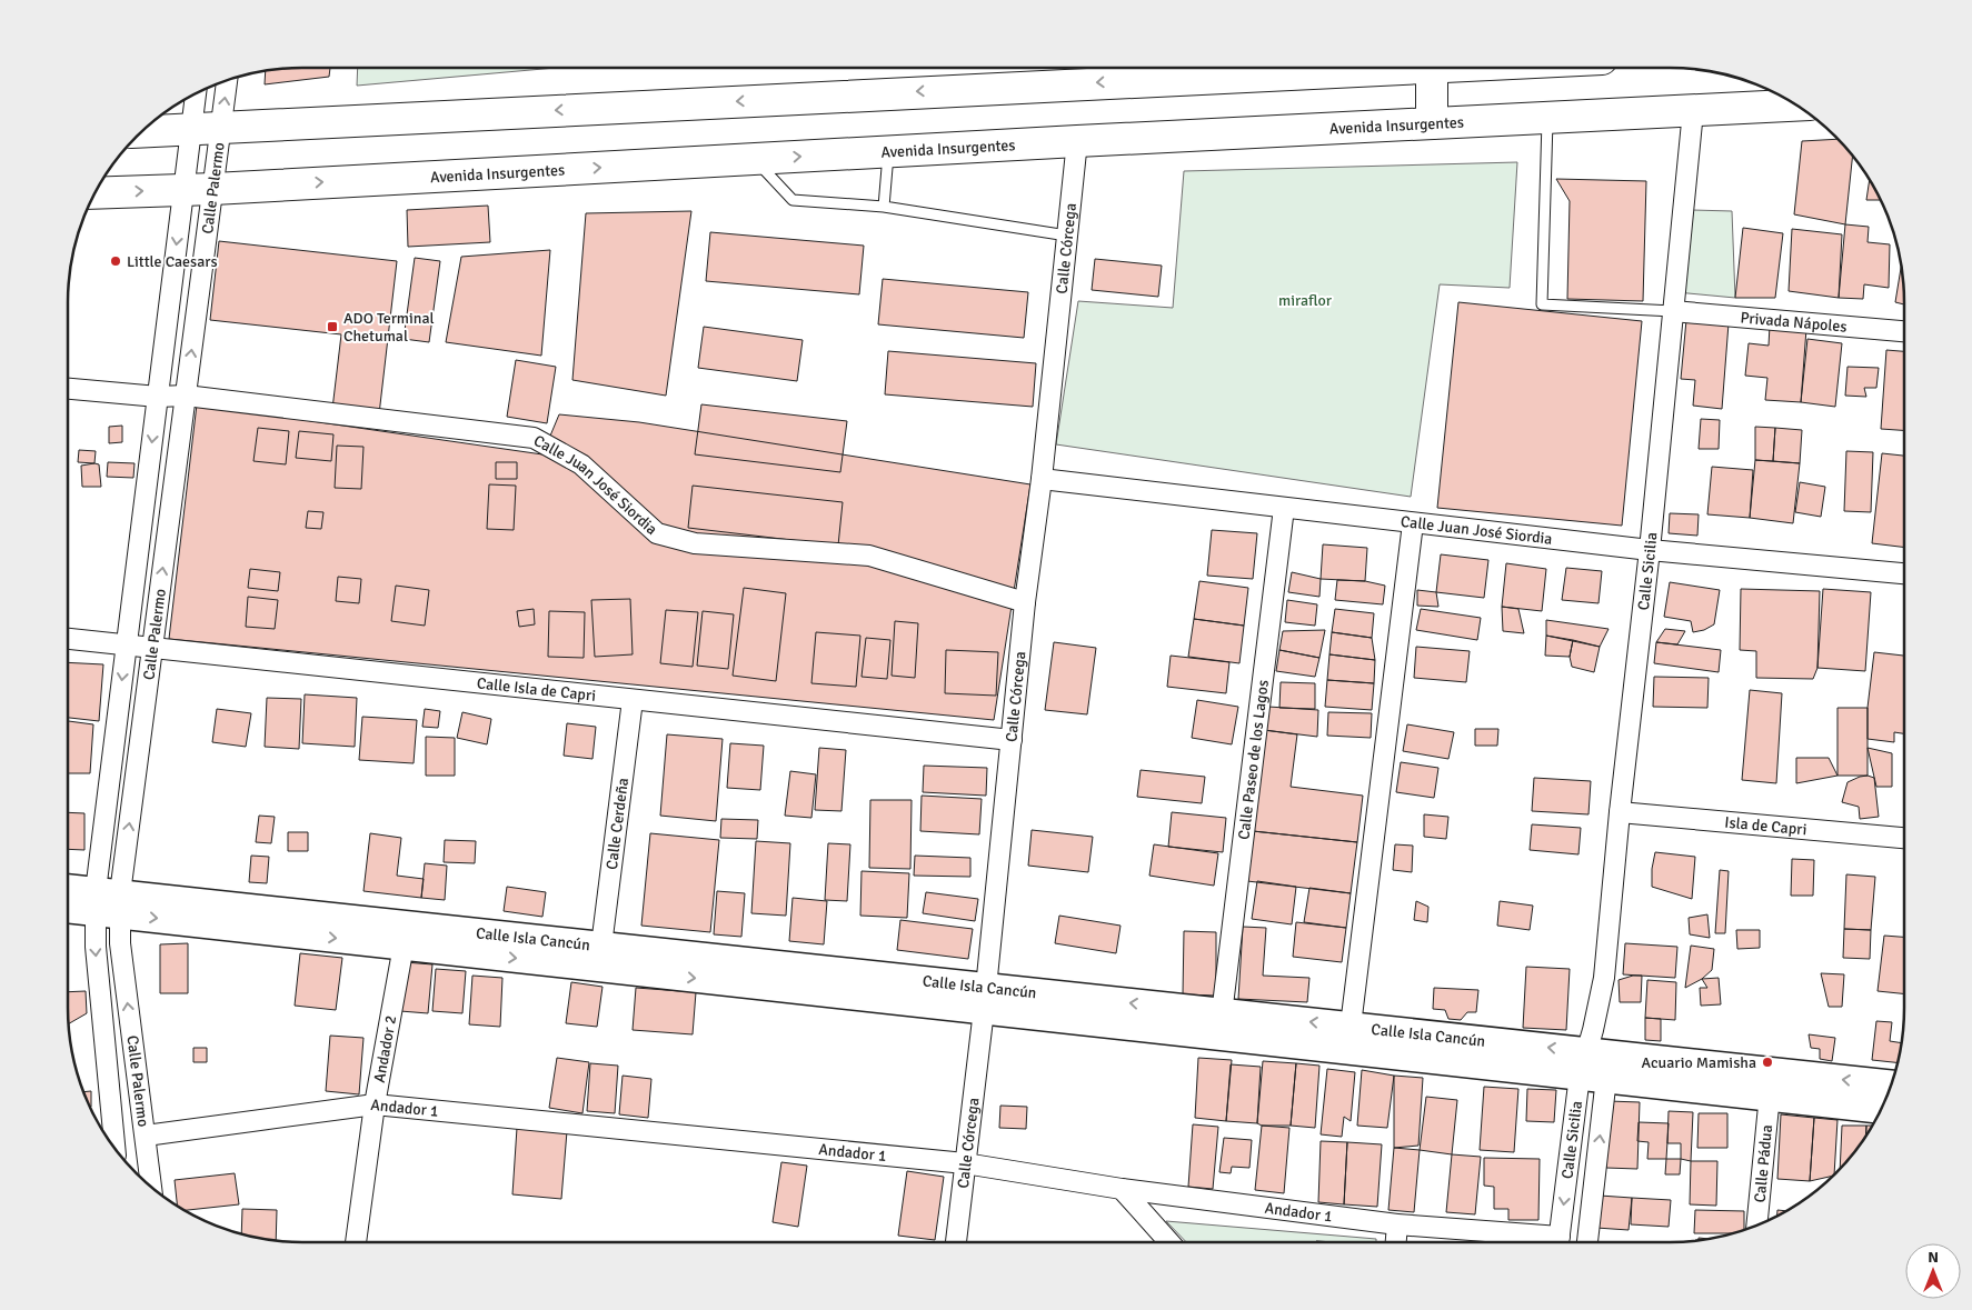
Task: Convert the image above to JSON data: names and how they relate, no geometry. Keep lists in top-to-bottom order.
{
  "streets": {
    "main road": ["Avenida Insurgentes"],
    "street": [
      "Calle Palermo",
      "Calle Córcega",
      "Privada Nápoles",
      "Calle Juan José Siordia",
      "Calle Sicilia",
      "Calle Isla de Capri",
      "Calle Paseo de los Lagos",
      "Calle Cerdeña",
      "Isla de Capri",
      "Calle Isla Cancún",
      "Andador 2",
      "Andador 1",
      "Calle Pádua"
    ]
  },
  "crossings": [
    ["Avenida Insurgentes", "Calle Palermo"],
    ["Avenida Insurgentes", "Calle Córcega"],
    ["Avenida Insurgentes", "Calle Sicilia"],
    ["Calle Palermo", "Calle Juan José Siordia"],
    ["Calle Palermo", "Calle Isla de Capri"],
    ["Calle Palermo", "Calle Isla Cancún"],
    ["Calle Palermo", "Andador 1"],
    ["Calle Córcega", "Calle Juan José Siordia"],
    ["Calle Córcega", "Calle Isla de Capri"],
    ["Calle Córcega", "Calle Isla Cancún"],
    ["Calle Córcega", "Andador 1"],
    ["Privada Nápoles", "Calle Sicilia"],
    ["Calle Juan José Siordia", "Calle Sicilia"],
    ["Calle Juan José Siordia", "Calle Paseo de los Lagos"],
    ["Calle Sicilia", "Isla de Capri"],
    ["Calle Sicilia", "Calle Isla Cancún"],
    ["Calle Isla de Capri", "Calle Cerdeña"],
    ["Calle Paseo de los Lagos", "Calle Isla Cancún"],
    ["Calle Cerdeña", "Calle Isla Cancún"],
    ["Calle Isla Cancún", "Andador 2"],
    ["Calle Isla Cancún", "Calle Pádua"],
    ["Andador 2", "Andador 1"]
  ],
  "parks": ["miraflor"],
  "places": {
    "other": ["Little Caesars", "Acuario Mamisha"],
    "transit": ["ADO Terminal Chetumal"]
  },
  "north": "top"
}
